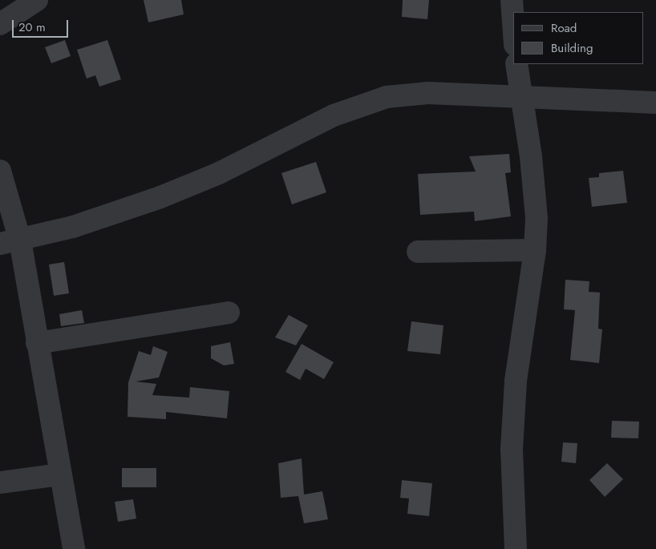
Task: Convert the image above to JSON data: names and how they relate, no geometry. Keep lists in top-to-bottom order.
{
  "legend": ["Road", "Building"],
  "scale_bar": "20 m"
}
